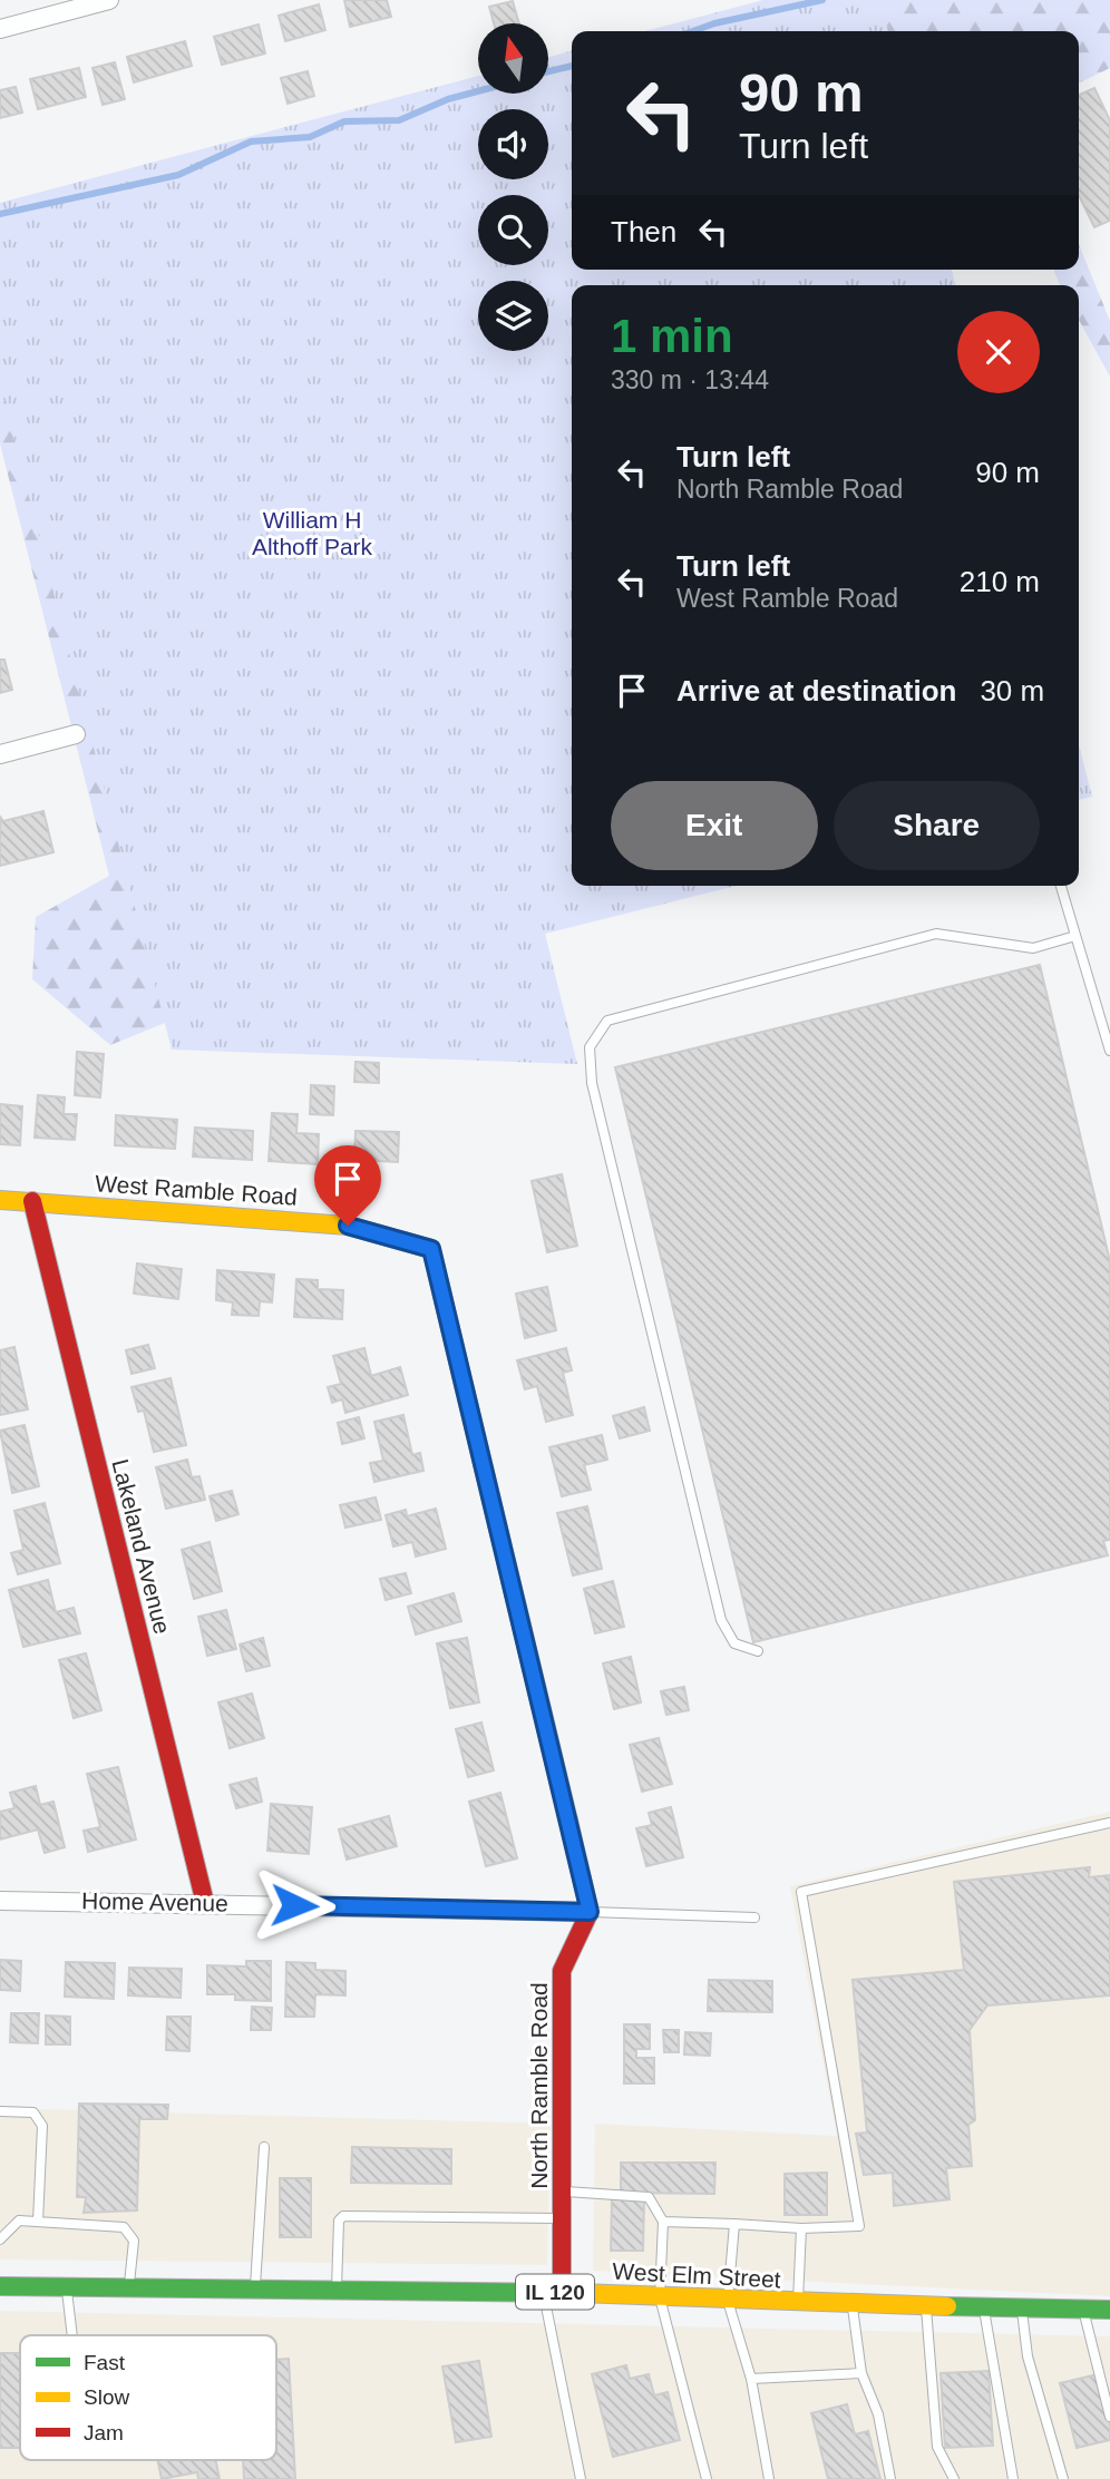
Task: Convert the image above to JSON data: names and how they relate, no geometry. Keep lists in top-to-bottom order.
{
  "streets": {
    "street": [
      "West Ramble Road",
      "Lakeland Avenue",
      "Home Avenue",
      "North Ramble Road",
      "West Elm Street",
      "IL 120"
    ]
  },
  "crossings": [
    ["West Ramble Road", "Lakeland Avenue"],
    ["West Ramble Road", "Home Avenue"],
    ["West Ramble Road", "North Ramble Road"],
    ["Lakeland Avenue", "Home Avenue"],
    ["Home Avenue", "North Ramble Road"],
    ["North Ramble Road", "West Elm Street"]
  ],
  "parks": ["William H Althoff Park"],
  "legend": ["Fast", "Slow", "Jam"],
  "north": "top",
  "page": {
    "turn": ["90 m", "Turn left"],
    "then": "Then",
    "heading": ["1 min", "330 m · 13:44"],
    "list": [
      {
        "name": "Turn left",
        "note": "North Ramble Road",
        "value": "90 m"
      },
      {
        "name": "Turn left",
        "note": "West Ramble Road",
        "value": "210 m"
      },
      {
        "name": "Arrive at destination",
        "value": "30 m"
      }
    ],
    "buttons": ["Exit", "Share"]
  }
}
